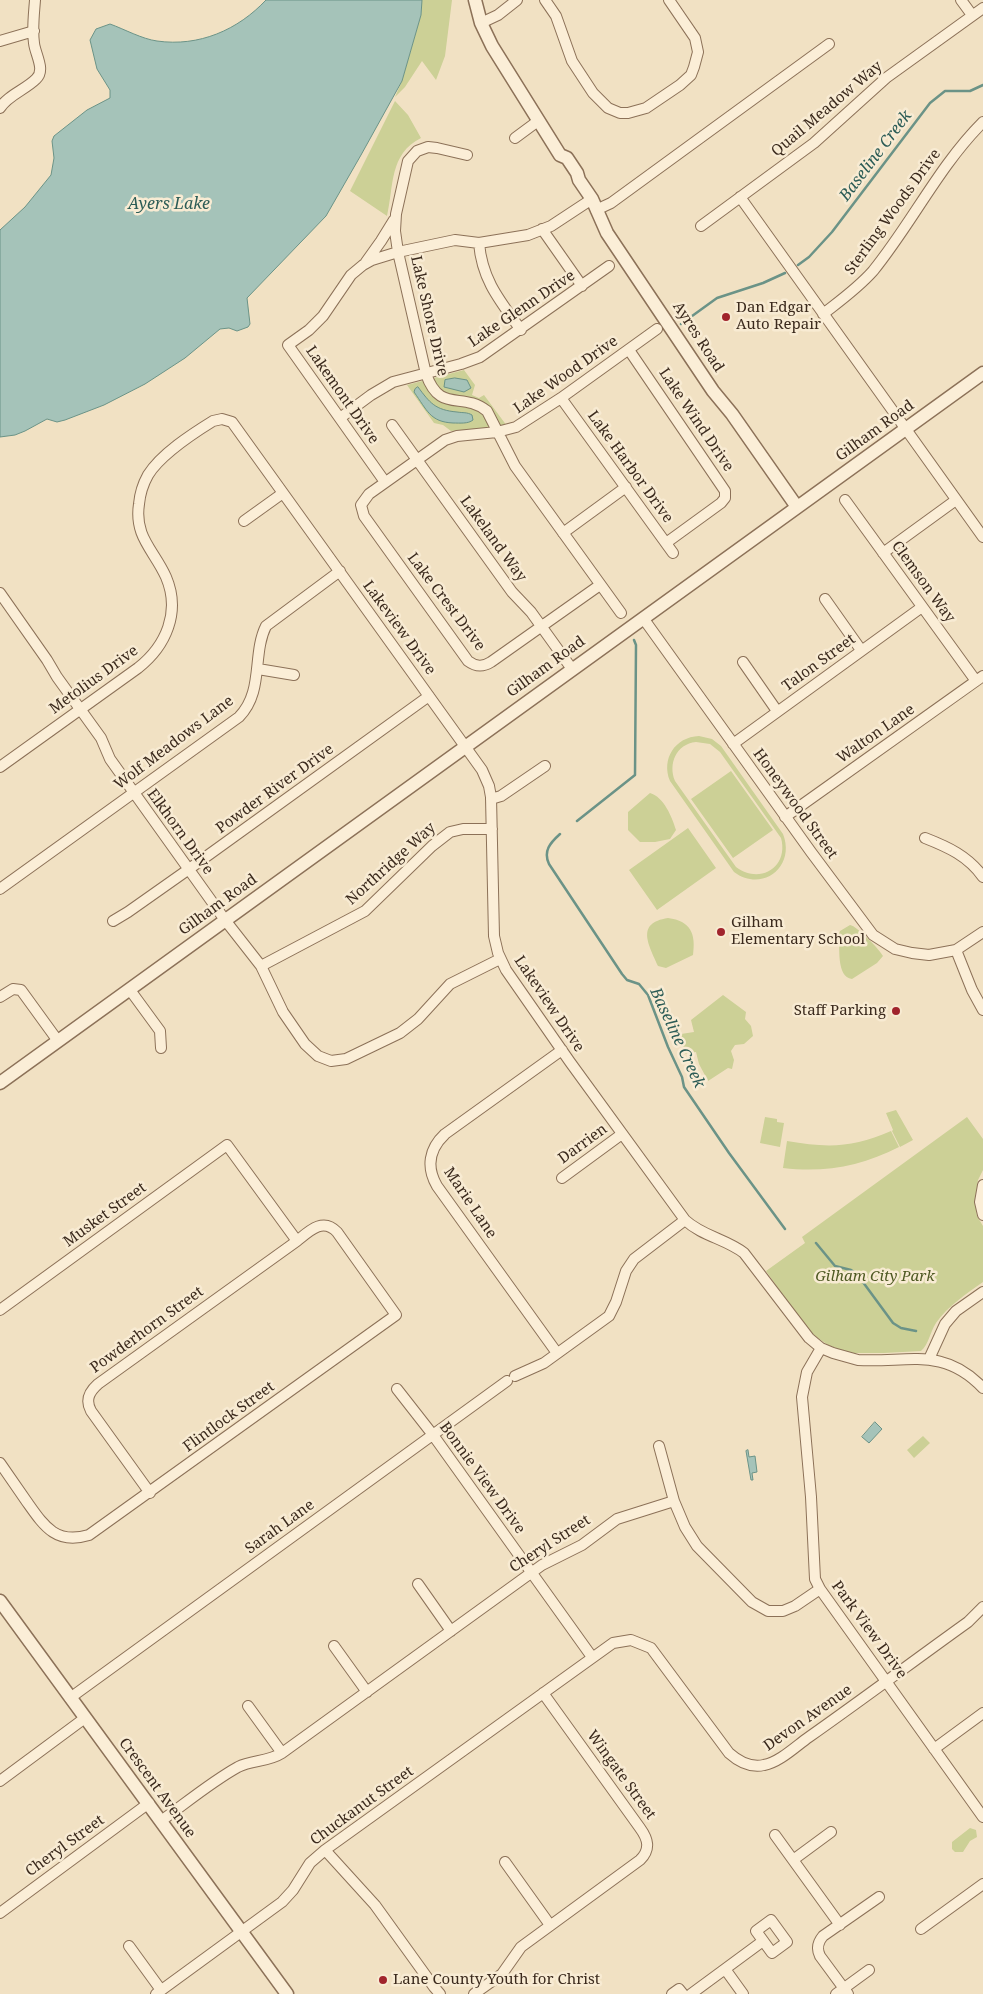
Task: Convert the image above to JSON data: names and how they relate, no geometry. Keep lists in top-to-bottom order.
{
  "streets": {
    "street": [
      "Quail Meadow Way",
      "Sterling Woods Drive",
      "Lake Glenn Drive",
      "Lake Shore Drive",
      "Ayres Road",
      "Lake Wood Drive",
      "Lakemont Drive",
      "Lake Wind Drive",
      "Gilham Road",
      "Lake Harbor Drive",
      "Lakeland Way",
      "Clemson Way",
      "Lake Crest Drive",
      "Lakeview Drive",
      "Talon Street",
      "Metolius Drive",
      "Walton Lane",
      "Wolf Meadows Lane",
      "Powder River Drive",
      "Honeywood Street",
      "Elkhorn Drive",
      "Northridge Way",
      "Darrien",
      "Marie Lane",
      "Musket Street",
      "Powderhorn Street",
      "Flintlock Street",
      "Bonnie View Drive",
      "Sarah Lane",
      "Cheryl Street",
      "Park View Drive",
      "Devon Avenue",
      "Wingate Street",
      "Crescent Avenue",
      "Chuckanut Street"
    ]
  },
  "crossings": [
    ["Lake Glenn Drive", "Lake Shore Drive"],
    ["Lake Glenn Drive", "Lakemont Drive"],
    ["Lake Shore Drive", "Lake Wood Drive"],
    ["Lake Shore Drive", "Lakemont Drive"],
    ["Lake Shore Drive", "Lake Crest Drive"],
    ["Ayres Road", "Lakemont Drive"],
    ["Ayres Road", "Gilham Road"],
    ["Lake Wood Drive", "Lakemont Drive"],
    ["Lake Wood Drive", "Lake Wind Drive"],
    ["Lake Wood Drive", "Lake Harbor Drive"],
    ["Lake Wood Drive", "Lakeland Way"],
    ["Lake Wood Drive", "Lake Crest Drive"],
    ["Lake Wind Drive", "Lake Harbor Drive"],
    ["Gilham Road", "Lakeland Way"],
    ["Gilham Road", "Lakeview Drive"],
    ["Gilham Road", "Honeywood Street"],
    ["Gilham Road", "Elkhorn Drive"],
    ["Lakeland Way", "Lake Crest Drive"],
    ["Clemson Way", "Talon Street"],
    ["Clemson Way", "Walton Lane"],
    ["Lakeview Drive", "Metolius Drive"],
    ["Lakeview Drive", "Wolf Meadows Lane"],
    ["Lakeview Drive", "Powder River Drive"],
    ["Lakeview Drive", "Elkhorn Drive"],
    ["Lakeview Drive", "Northridge Way"],
    ["Lakeview Drive", "Darrien"],
    ["Lakeview Drive", "Marie Lane"],
    ["Lakeview Drive", "Sarah Lane"],
    ["Lakeview Drive", "Park View Drive"],
    ["Talon Street", "Honeywood Street"],
    ["Metolius Drive", "Elkhorn Drive"],
    ["Walton Lane", "Honeywood Street"],
    ["Wolf Meadows Lane", "Elkhorn Drive"],
    ["Powder River Drive", "Elkhorn Drive"],
    ["Elkhorn Drive", "Northridge Way"],
    ["Marie Lane", "Sarah Lane"],
    ["Musket Street", "Powderhorn Street"],
    ["Powderhorn Street", "Flintlock Street"],
    ["Bonnie View Drive", "Sarah Lane"],
    ["Bonnie View Drive", "Cheryl Street"],
    ["Bonnie View Drive", "Devon Avenue"],
    ["Bonnie View Drive", "Chuckanut Street"],
    ["Sarah Lane", "Crescent Avenue"],
    ["Cheryl Street", "Crescent Avenue"],
    ["Park View Drive", "Devon Avenue"],
    ["Devon Avenue", "Chuckanut Street"],
    ["Wingate Street", "Chuckanut Street"],
    ["Crescent Avenue", "Chuckanut Street"]
  ],
  "water": ["Baseline Creek", "Ayers Lake"],
  "parks": ["Gilham City Park"],
  "places": [
    "Dan Edgar Auto Repair",
    "Gilham Elementary School",
    "Staff Parking",
    "Lane County Youth for Christ"
  ]
}
